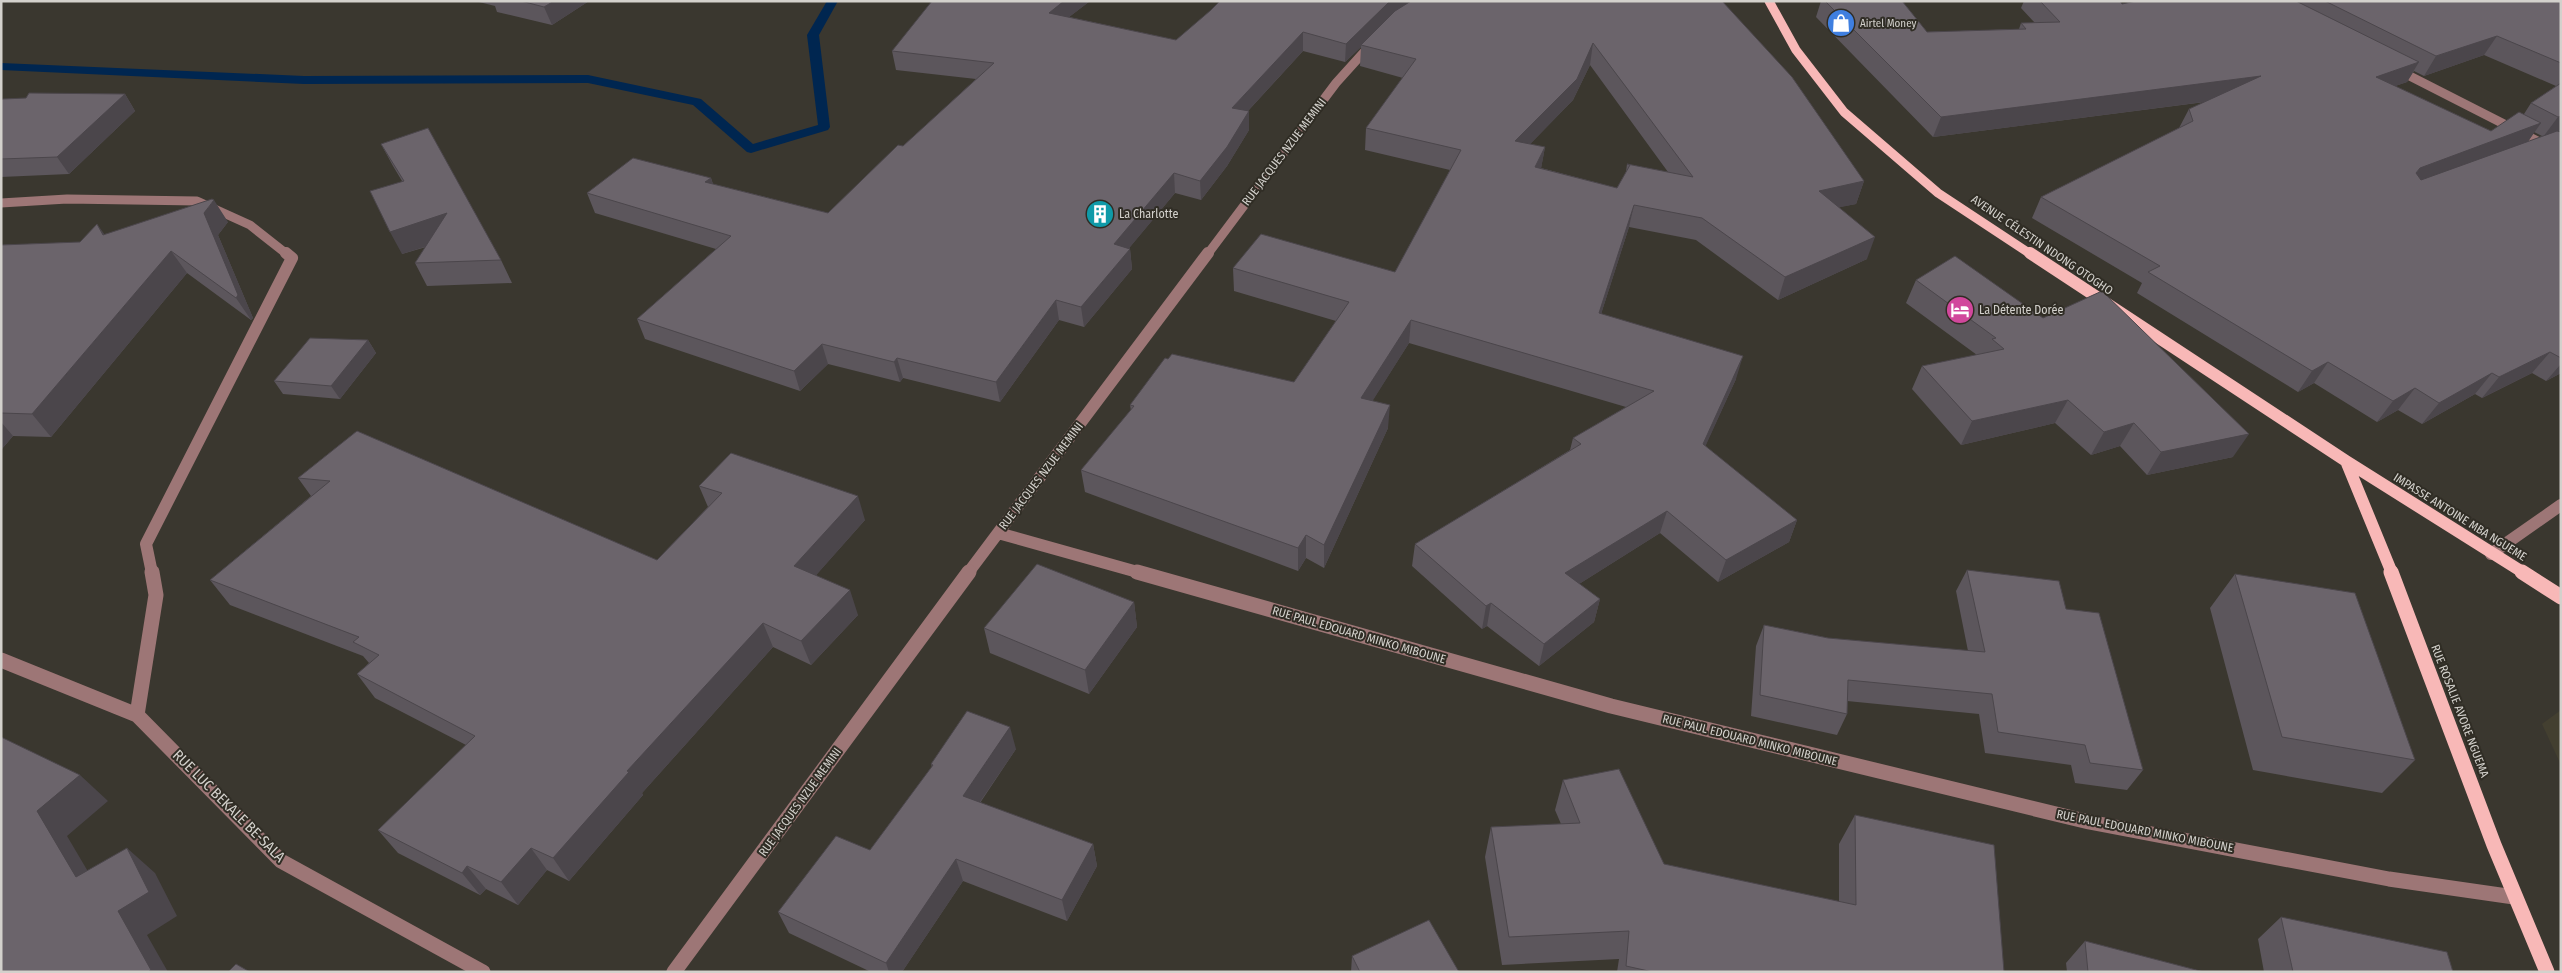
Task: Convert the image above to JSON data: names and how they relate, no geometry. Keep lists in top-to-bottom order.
{
  "streets": {
    "main road": ["AVENUE CÉLESTIN NDONG OTOGHO", "IMPASSE ANTOINE MBA NGUEME", "RUE ROSALIE AVORE NGUEMA"],
    "street": ["RUE JACQUES NZUE MEMINI", "RUE PAUL EDOUARD MINKO MIBOUNE", "RUE LUC BEKALE BE-SALA"]
  },
  "crossings": [
    ["RUE JACQUES NZUE MEMINI", "RUE PAUL EDOUARD MINKO MIBOUNE"],
    ["AVENUE CÉLESTIN NDONG OTOGHO", "IMPASSE ANTOINE MBA NGUEME"],
    ["AVENUE CÉLESTIN NDONG OTOGHO", "RUE ROSALIE AVORE NGUEMA"],
    ["IMPASSE ANTOINE MBA NGUEME", "RUE ROSALIE AVORE NGUEMA"],
    ["RUE PAUL EDOUARD MINKO MIBOUNE", "RUE ROSALIE AVORE NGUEMA"]
  ],
  "places": {
    "shop": ["Airtel Money"],
    "building": ["La Charlotte"],
    "hotel": ["La Détente Dorée"]
  }
}
